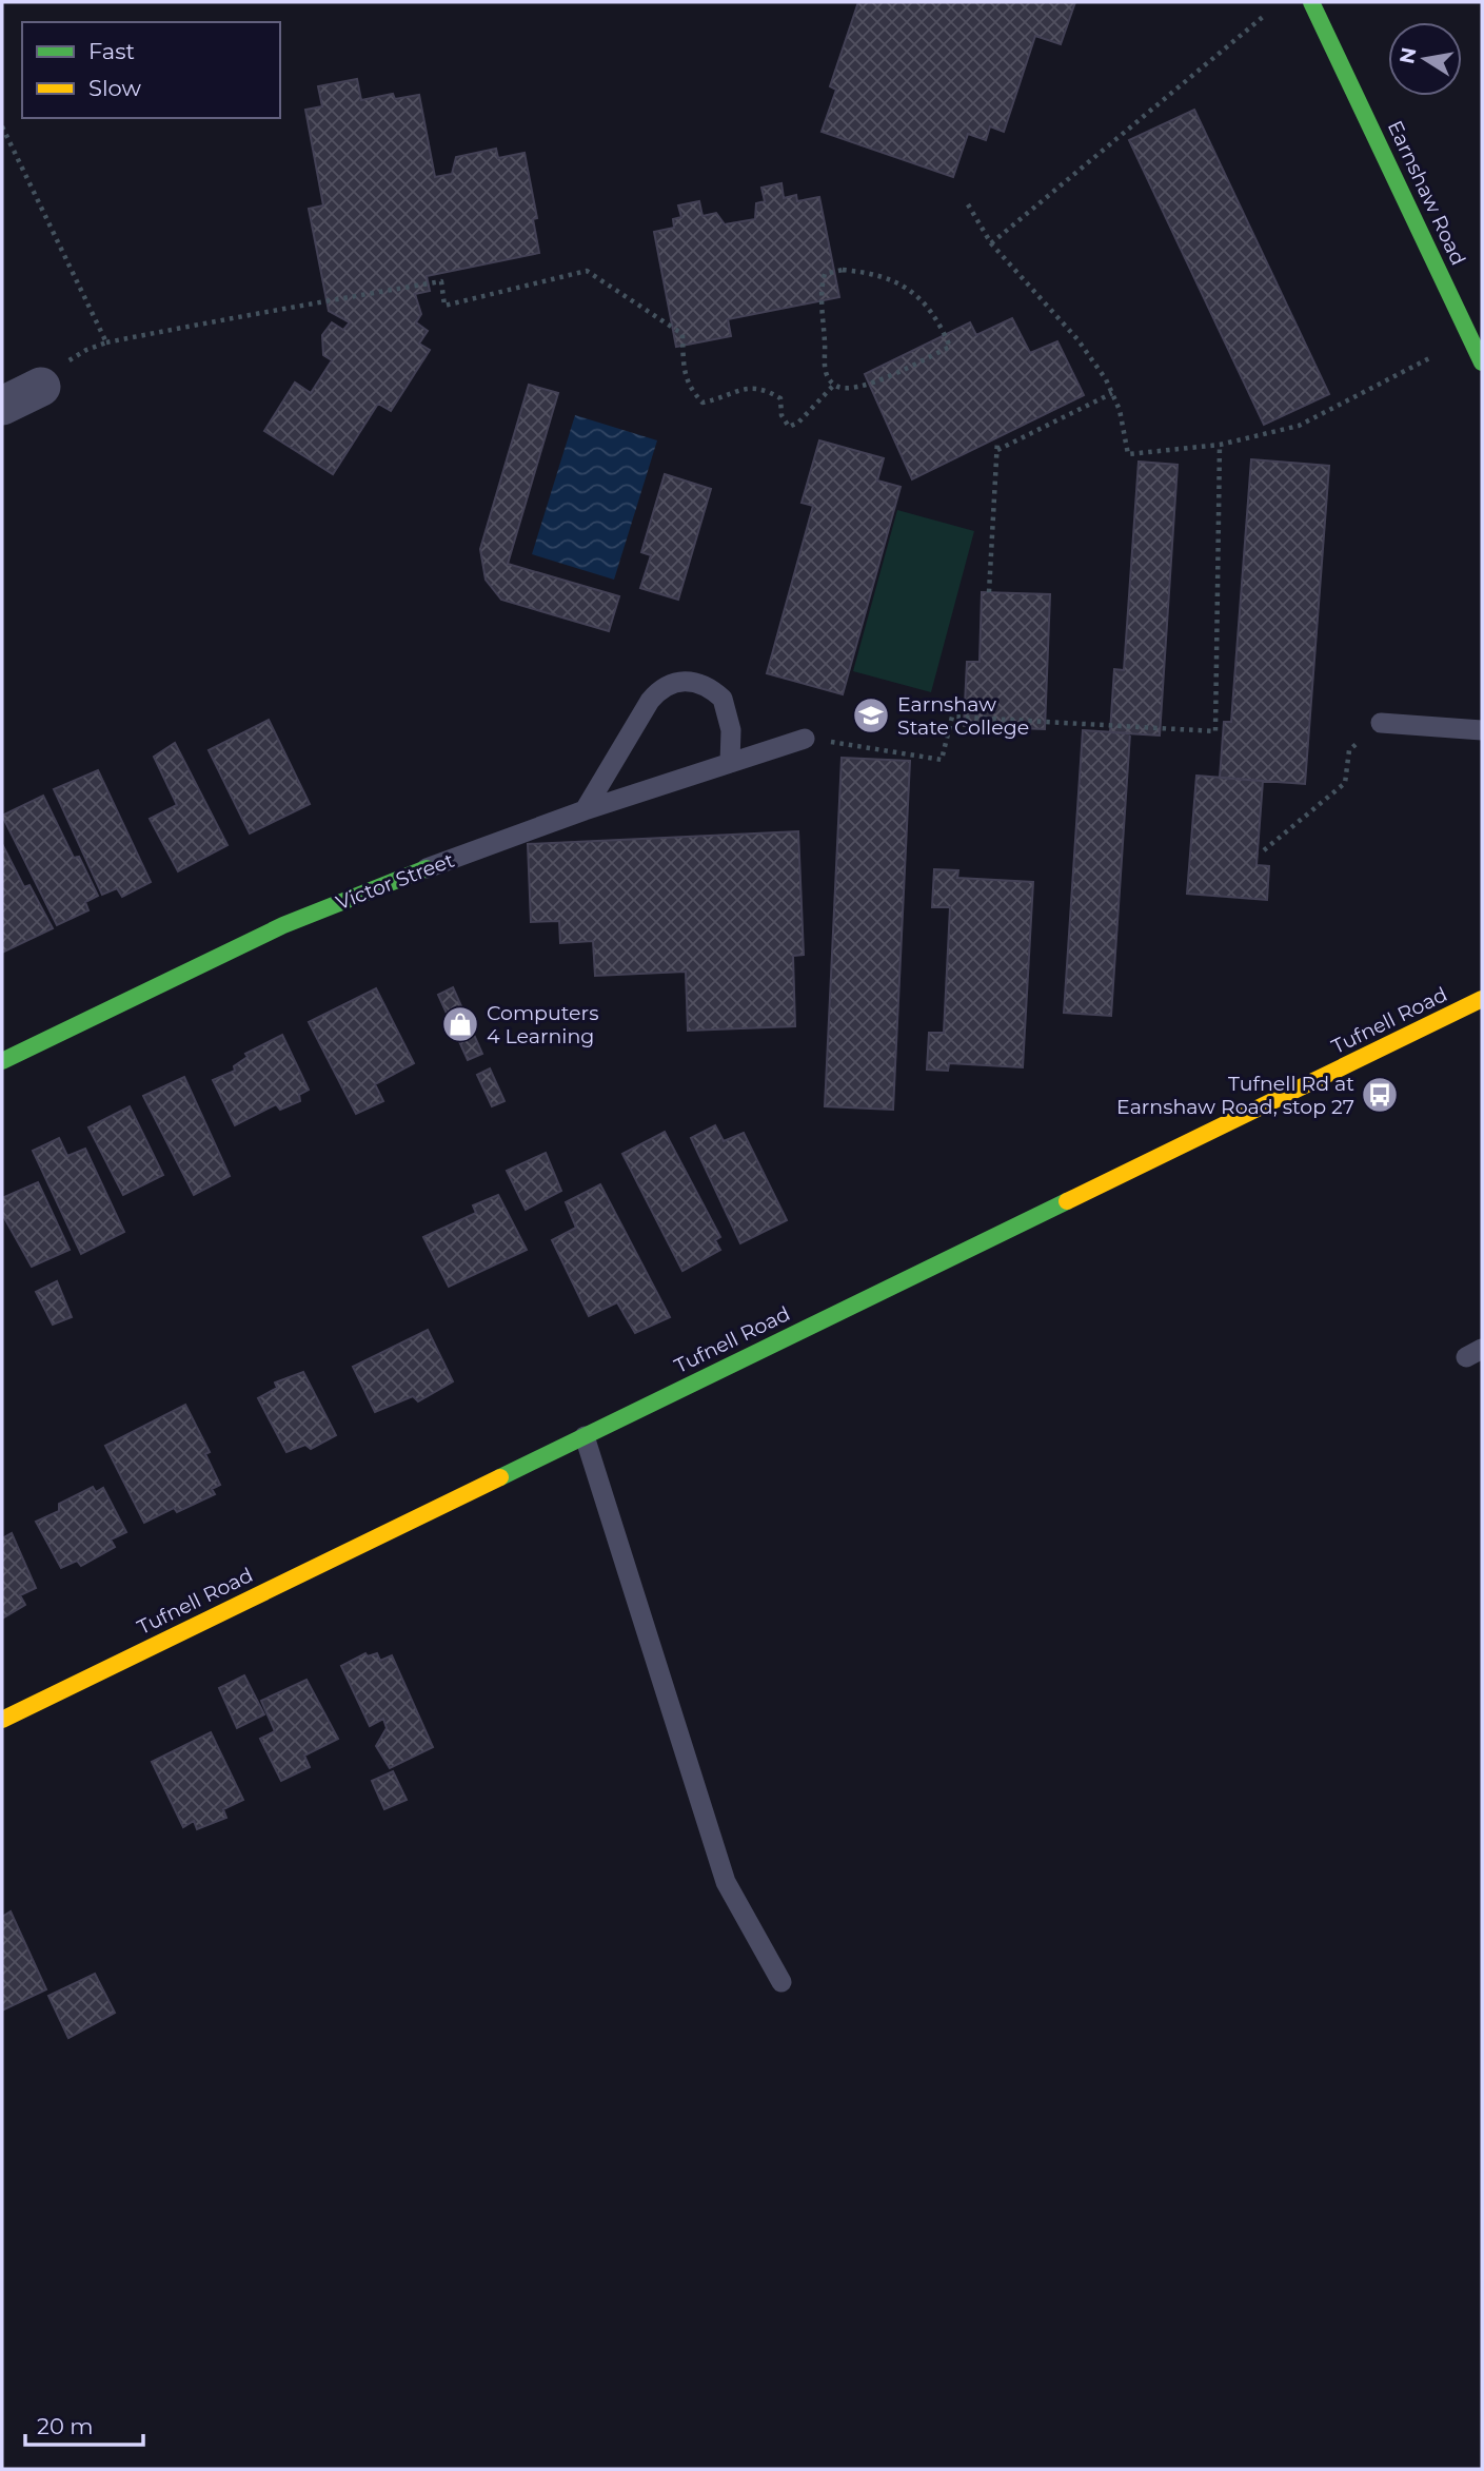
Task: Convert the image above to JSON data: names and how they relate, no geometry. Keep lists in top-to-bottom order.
{
  "streets": {
    "street": ["Earnshaw Road", "Victor Street", "Tufnell Road"]
  },
  "places": {
    "school or university": ["Earnshaw State College"],
    "shop": ["Computers 4 Learning"],
    "bus stop": ["Tufnell Rd at Earnshaw Road, stop 27"]
  },
  "legend": ["Fast", "Slow"],
  "scale_bar": "20 m",
  "north": "left"
}
